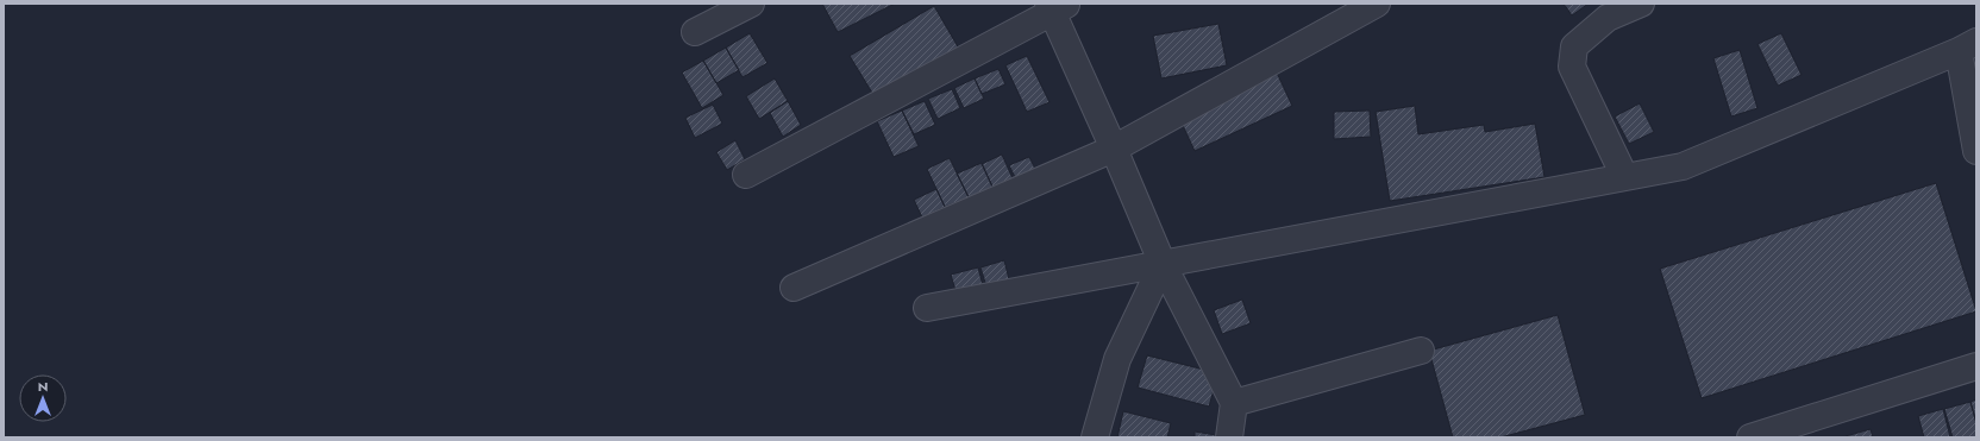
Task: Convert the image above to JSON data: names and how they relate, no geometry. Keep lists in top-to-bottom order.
{
  "north": "top"
}
